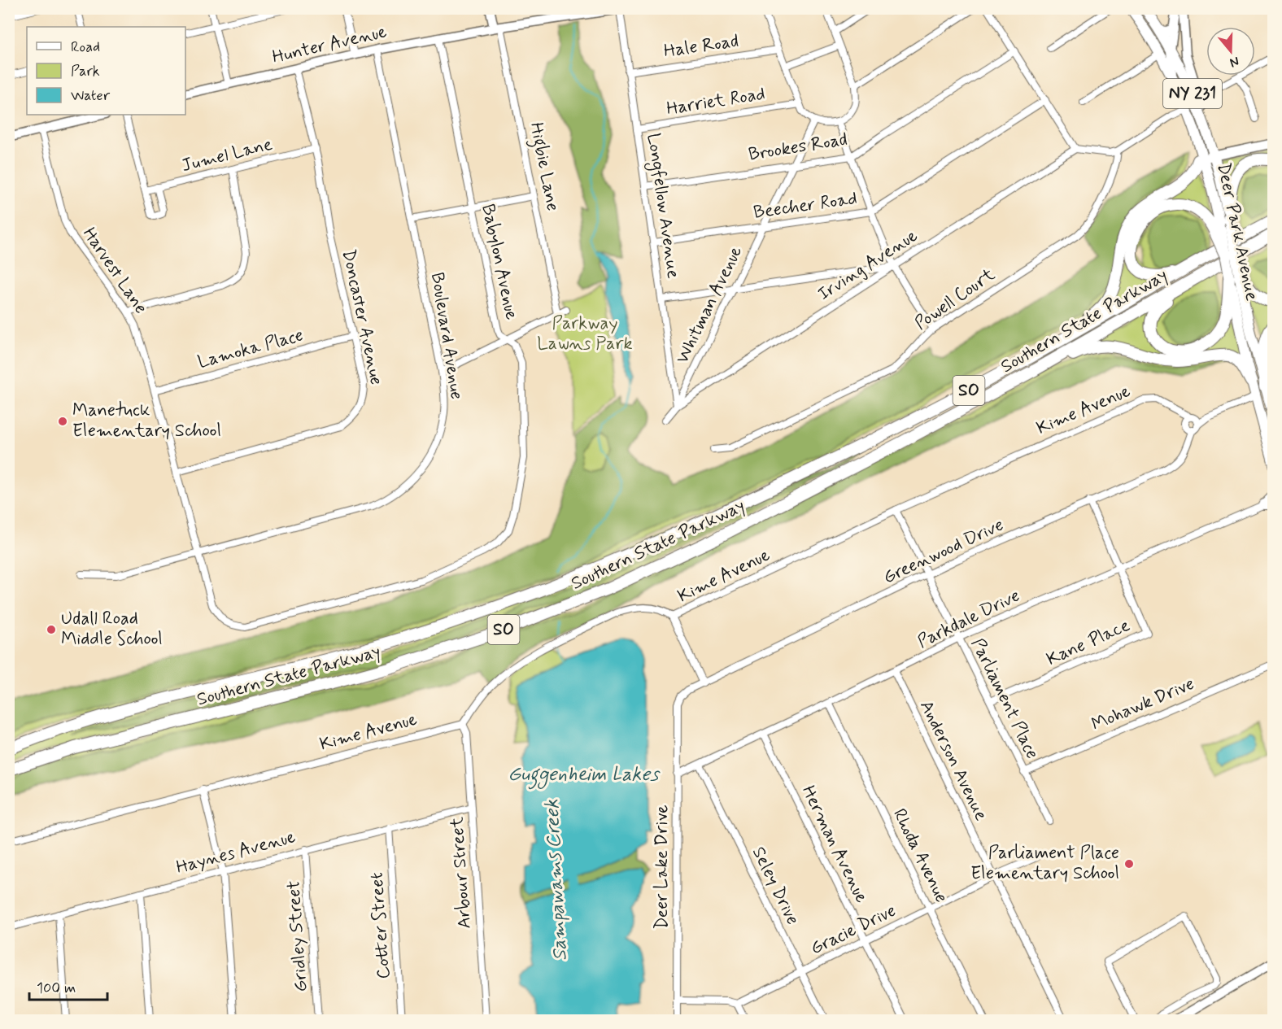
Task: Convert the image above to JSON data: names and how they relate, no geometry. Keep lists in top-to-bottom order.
{
  "streets": {
    "highway": ["Southern State Parkway", "SO"],
    "main road": ["NY 231", "Deer Park Avenue"],
    "street": [
      "Hunter Avenue",
      "Hale Road",
      "Harriet Road",
      "Brookes Road",
      "Jumel Lane",
      "Higbie Lane",
      "Longfellow Avenue",
      "Beecher Road",
      "Babylon Avenue",
      "Irving Avenue",
      "Harvest Lane",
      "Powell Court",
      "Whitman Avenue",
      "Doncaster Avenue",
      "Boulevard Avenue",
      "Lamoka Place",
      "Kime Avenue",
      "Greenwood Drive",
      "Parkdale Drive",
      "Kane Place",
      "Parliament Place",
      "Mohawk Drive",
      "Anderson Avenue",
      "Herman Avenue",
      "Haynes Avenue",
      "Rhoda Avenue",
      "Deer Lake Drive",
      "Arbour Street",
      "Seley Drive",
      "Cotter Street",
      "Gracie Drive",
      "Gridley Street"
    ]
  },
  "crossings": [
    ["Hunter Avenue", "Higbie Lane"],
    ["Hunter Avenue", "Longfellow Avenue"],
    ["Hunter Avenue", "Babylon Avenue"],
    ["Hunter Avenue", "Doncaster Avenue"],
    ["Hunter Avenue", "Boulevard Avenue"],
    ["Hale Road", "Longfellow Avenue"],
    ["NY 231", "Deer Park Avenue"],
    ["Harriet Road", "Longfellow Avenue"],
    ["Harriet Road", "Whitman Avenue"],
    ["Brookes Road", "Longfellow Avenue"],
    ["Brookes Road", "Whitman Avenue"],
    ["Jumel Lane", "Doncaster Avenue"],
    ["Longfellow Avenue", "Beecher Road"],
    ["Longfellow Avenue", "Irving Avenue"],
    ["Longfellow Avenue", "Whitman Avenue"],
    ["Beecher Road", "Whitman Avenue"],
    ["Babylon Avenue", "Harvest Lane"],
    ["Irving Avenue", "Whitman Avenue"],
    ["Harvest Lane", "Doncaster Avenue"],
    ["Harvest Lane", "Boulevard Avenue"],
    ["Harvest Lane", "Lamoka Place"],
    ["Doncaster Avenue", "Lamoka Place"],
    ["Kime Avenue", "Greenwood Drive"],
    ["Kime Avenue", "Parliament Place"],
    ["Kime Avenue", "Arbour Street"],
    ["Greenwood Drive", "Kane Place"],
    ["Greenwood Drive", "Parliament Place"],
    ["Greenwood Drive", "Deer Lake Drive"],
    ["Parkdale Drive", "Kane Place"],
    ["Parkdale Drive", "Parliament Place"],
    ["Parkdale Drive", "Anderson Avenue"],
    ["Parkdale Drive", "Herman Avenue"],
    ["Parkdale Drive", "Rhoda Avenue"],
    ["Parkdale Drive", "Deer Lake Drive"],
    ["Parkdale Drive", "Seley Drive"],
    ["Kane Place", "Parliament Place"],
    ["Parliament Place", "Mohawk Drive"],
    ["Anderson Avenue", "Gracie Drive"],
    ["Herman Avenue", "Gracie Drive"],
    ["Haynes Avenue", "Arbour Street"],
    ["Haynes Avenue", "Cotter Street"],
    ["Haynes Avenue", "Gridley Street"],
    ["Rhoda Avenue", "Gracie Drive"],
    ["Seley Drive", "Gracie Drive"]
  ],
  "water": ["Guggenheim Lakes", "Sampawams Creek"],
  "parks": ["Parkway Lawns Park"],
  "places": ["Manetuck Elementary School", "Udall Road Middle School", "Parliament Place Elementary School"],
  "legend": ["Road", "Park", "Water"],
  "scale_bar": "100 m",
  "north": "bottom"
}
